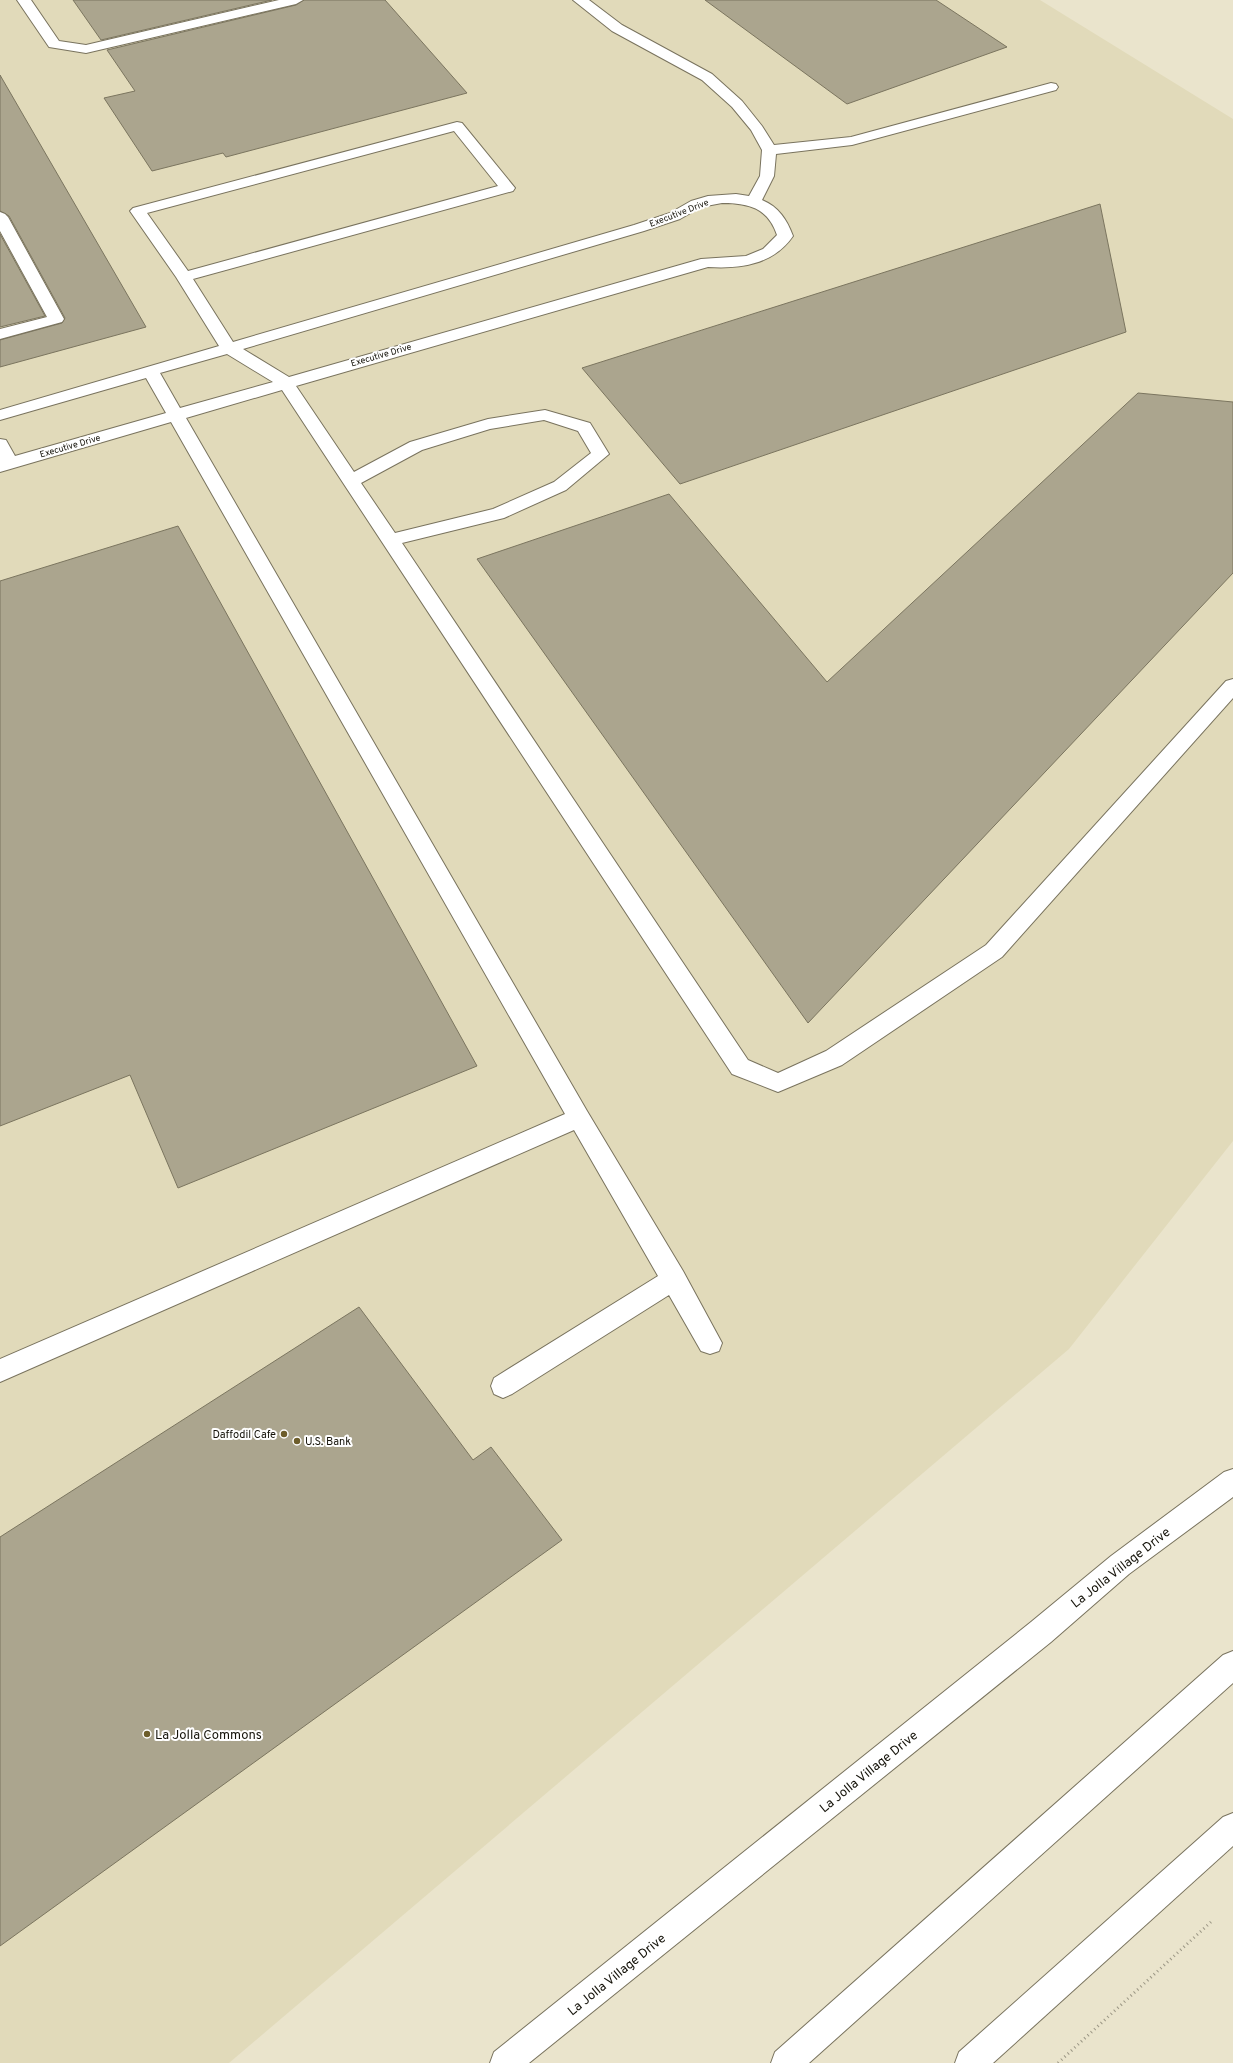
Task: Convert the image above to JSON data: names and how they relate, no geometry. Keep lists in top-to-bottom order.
{
  "streets": {
    "main road": ["Executive Drive", "La Jolla Village Drive"]
  },
  "places": ["Daffodil Cafe", "U.S. Bank", "La Jolla Commons"]
}
